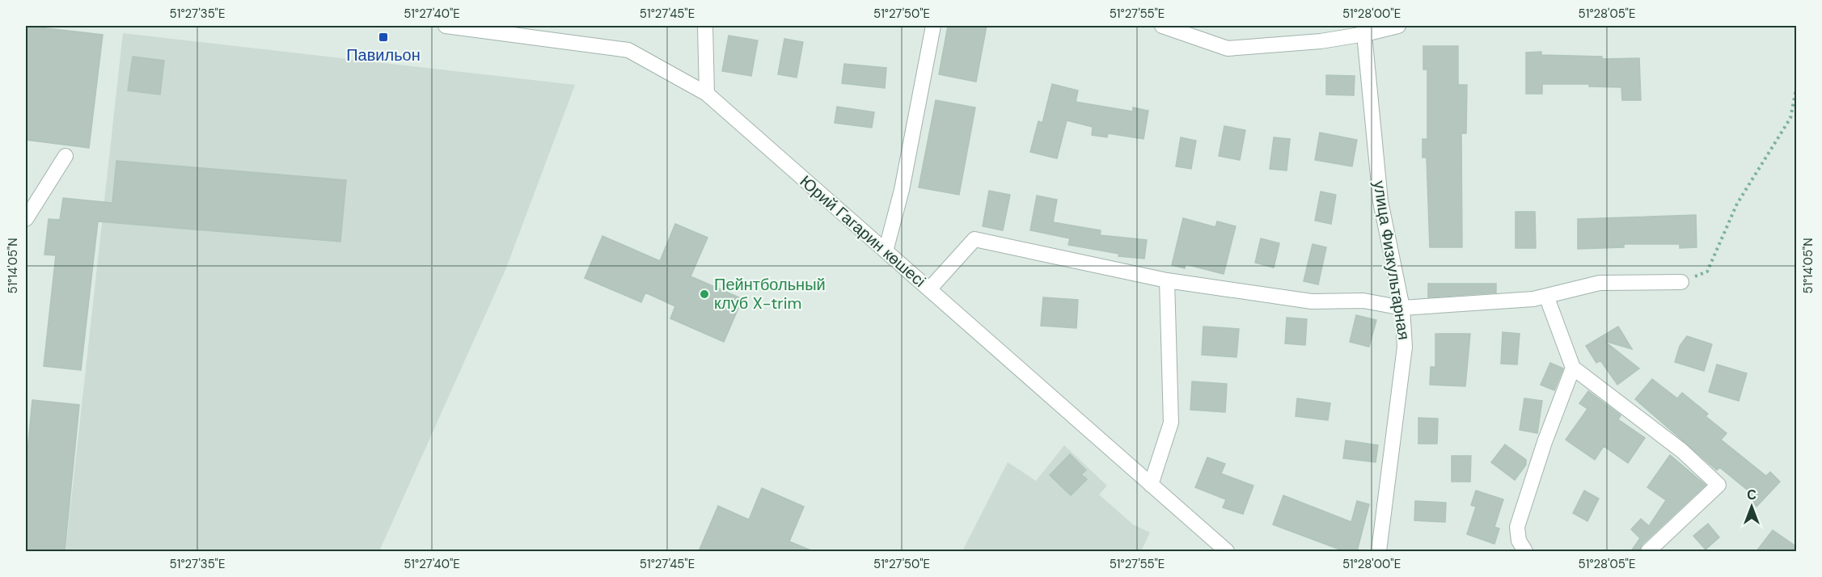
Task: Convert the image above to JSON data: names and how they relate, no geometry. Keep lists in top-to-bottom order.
{
  "streets": {
    "street": ["Юрий Гагарин көшесі", "улица Физкультарная"]
  },
  "places": {
    "transit": ["Павильон"],
    "other": ["Пейнтбольный клуб X-trim"]
  },
  "north": "top",
  "coordinates": [
    "51°27'35\"E",
    "51°27'40\"E",
    "51°27'45\"E",
    "51°27'50\"E",
    "51°27'55\"E",
    "51°28'00\"E",
    "51°28'05\"E",
    "51°14'05\"N"
  ]
}
